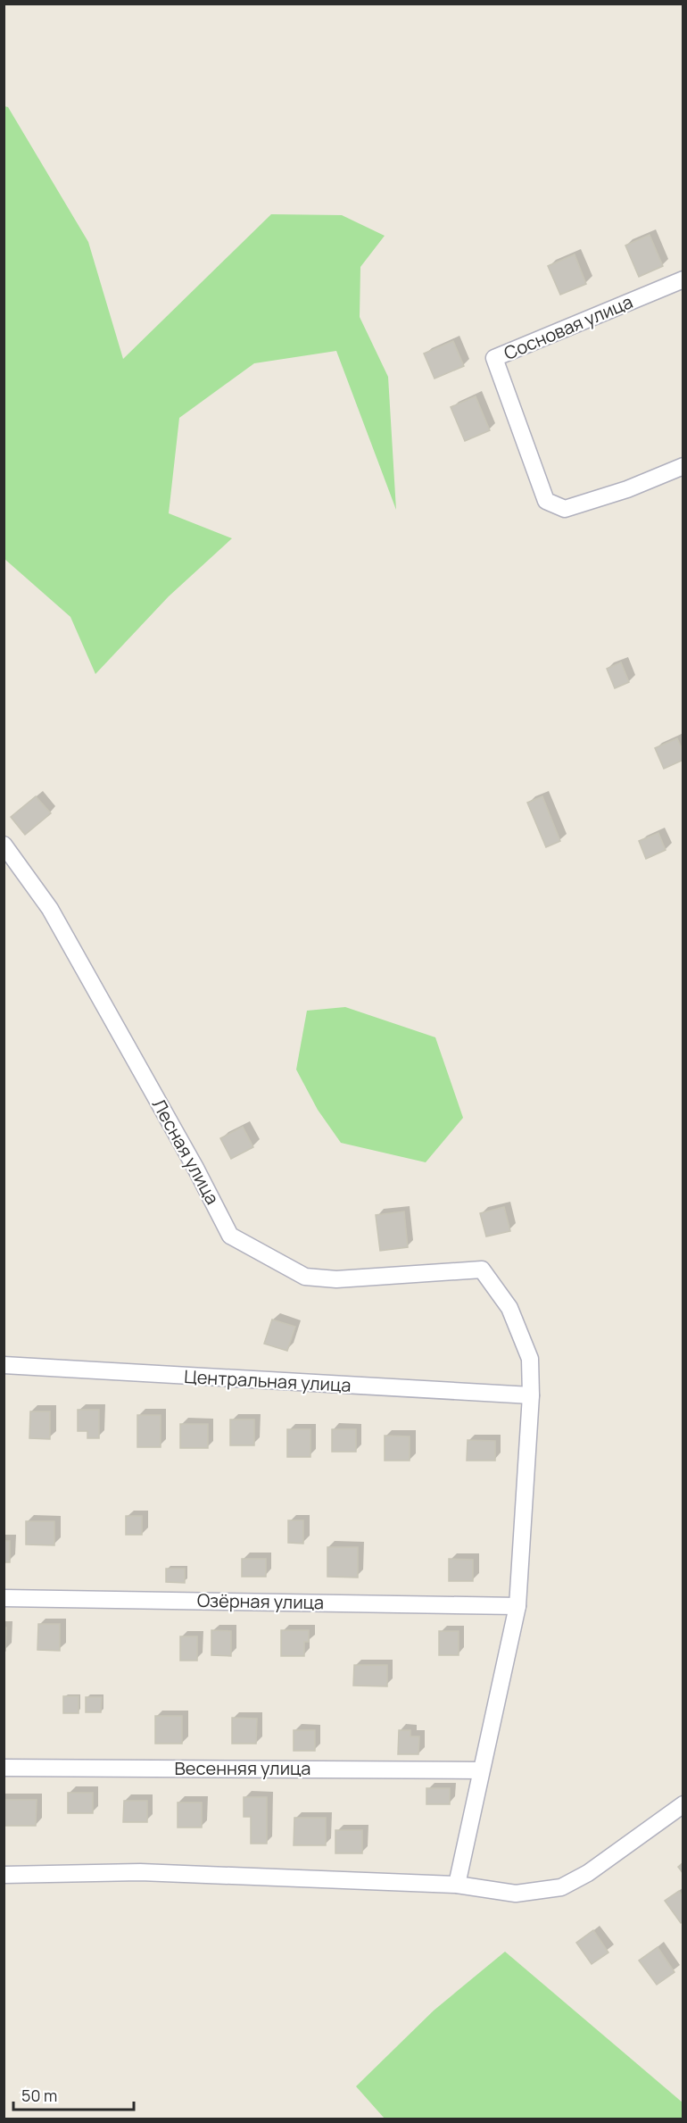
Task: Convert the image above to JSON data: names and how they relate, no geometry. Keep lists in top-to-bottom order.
{
  "streets": {
    "street": [
      "Сосновая улица",
      "Лесная улица",
      "Центральная улица",
      "Озёрная улица",
      "Весенняя улица"
    ]
  },
  "crossings": [
    ["Лесная улица", "Центральная улица"]
  ],
  "scale_bar": "50 m"
}
